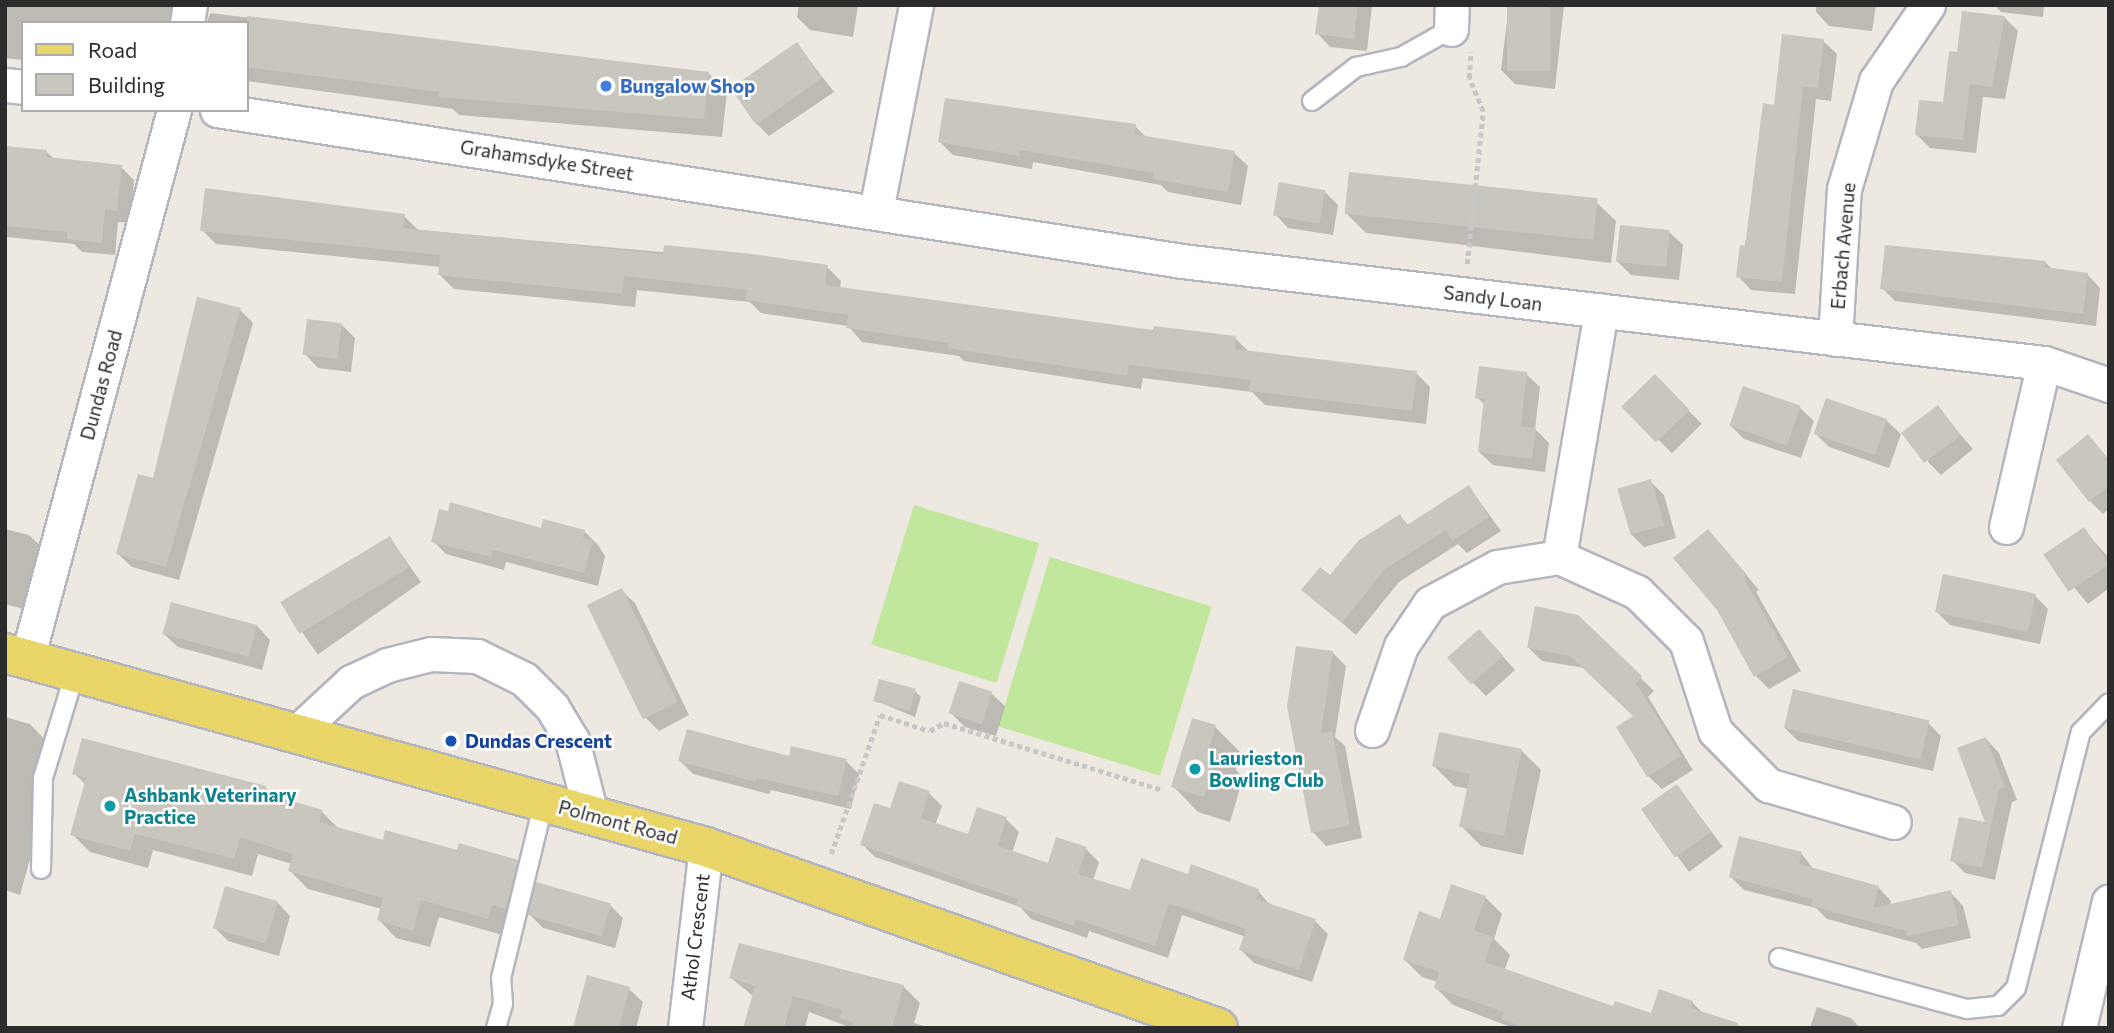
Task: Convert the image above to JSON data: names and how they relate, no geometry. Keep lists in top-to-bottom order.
{
  "streets": {
    "main road": ["Polmont Road"],
    "street": [
      "Grahamsdyke Street",
      "Erbach Avenue",
      "Sandy Loan",
      "Dundas Road",
      "Athol Crescent"
    ]
  },
  "crossings": [
    ["Grahamsdyke Street", "Sandy Loan"],
    ["Erbach Avenue", "Sandy Loan"],
    ["Dundas Road", "Polmont Road"],
    ["Polmont Road", "Athol Crescent"]
  ],
  "places": [
    "Bungalow Shop",
    "Dundas Crescent",
    "Laurieston Bowling Club",
    "Ashbank Veterinary Practice"
  ],
  "legend": ["Road", "Building"]
}
